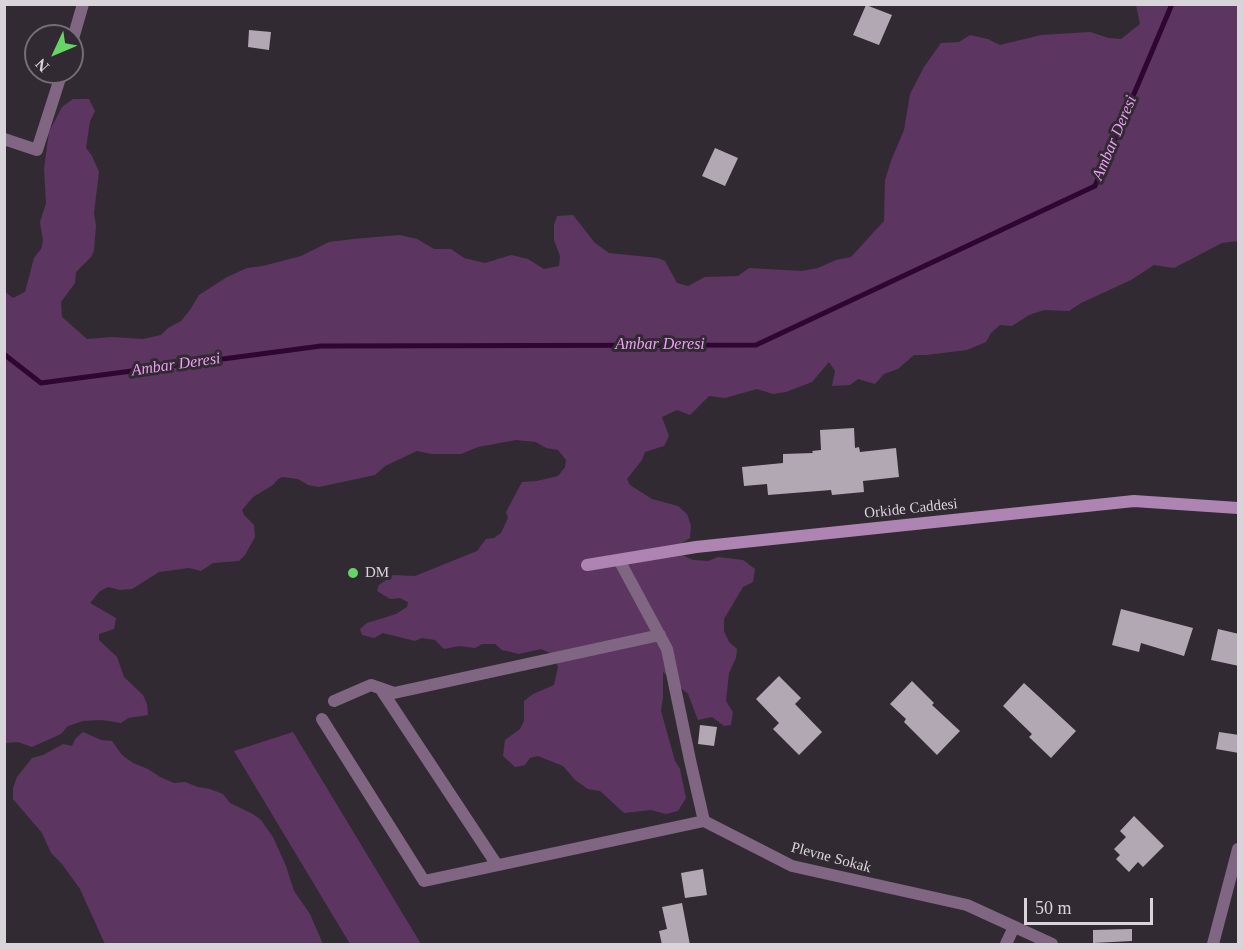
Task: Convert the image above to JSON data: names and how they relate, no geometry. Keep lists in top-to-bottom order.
{
  "streets": {
    "street": ["Orkide Caddesi", "Plevne Sokak"]
  },
  "water": ["Ambar Deresi"],
  "places": ["DM"],
  "scale_bar": "50 m",
  "north": "bottom left"
}
